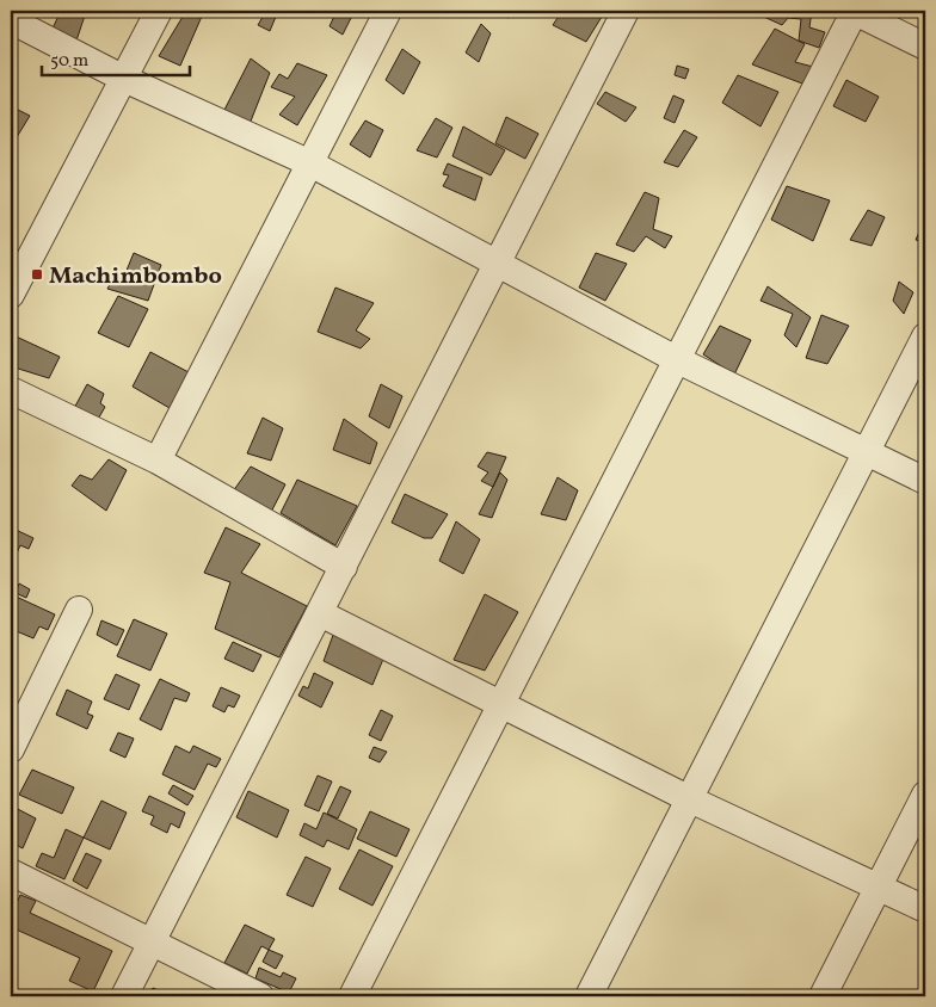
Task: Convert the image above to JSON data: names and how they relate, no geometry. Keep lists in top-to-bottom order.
{
  "places": {
    "transit": ["Machimbombo"]
  },
  "scale_bar": "50 m"
}
